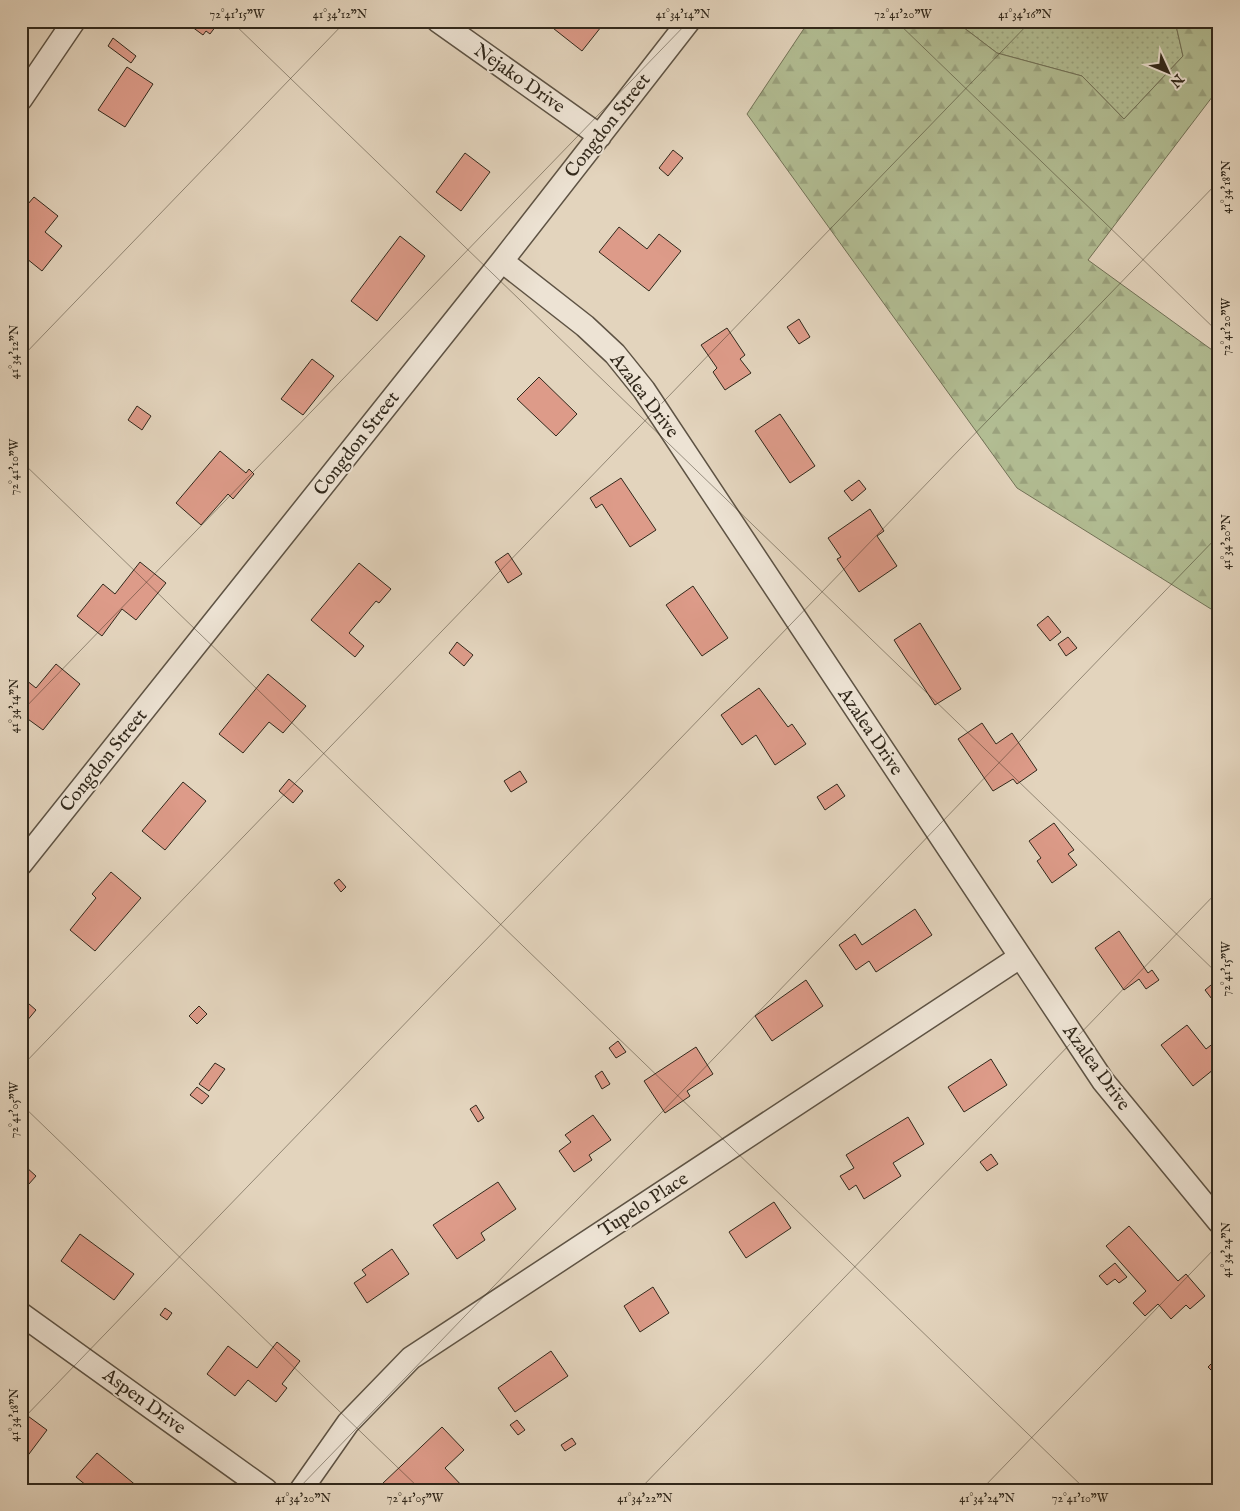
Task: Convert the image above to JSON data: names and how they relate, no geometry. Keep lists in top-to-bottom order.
{
  "streets": {
    "street": [
      "Nejako Drive",
      "Congdon Street",
      "Azalea Drive",
      "Tupelo Place",
      "Aspen Drive"
    ]
  },
  "crossings": [
    ["Nejako Drive", "Congdon Street"],
    ["Congdon Street", "Azalea Drive"],
    ["Azalea Drive", "Tupelo Place"]
  ],
  "north": "bottom right",
  "coordinates": [
    "72°41'15\"W",
    "41°34'12\"N",
    "41°34'14\"N",
    "72°41'20\"W",
    "41°34'16\"N",
    "41°34'18\"N",
    "72°41'10\"W",
    "41°34'20\"N",
    "72°41'05\"W",
    "41°34'24\"N",
    "41°34'22\"N"
  ]
}
